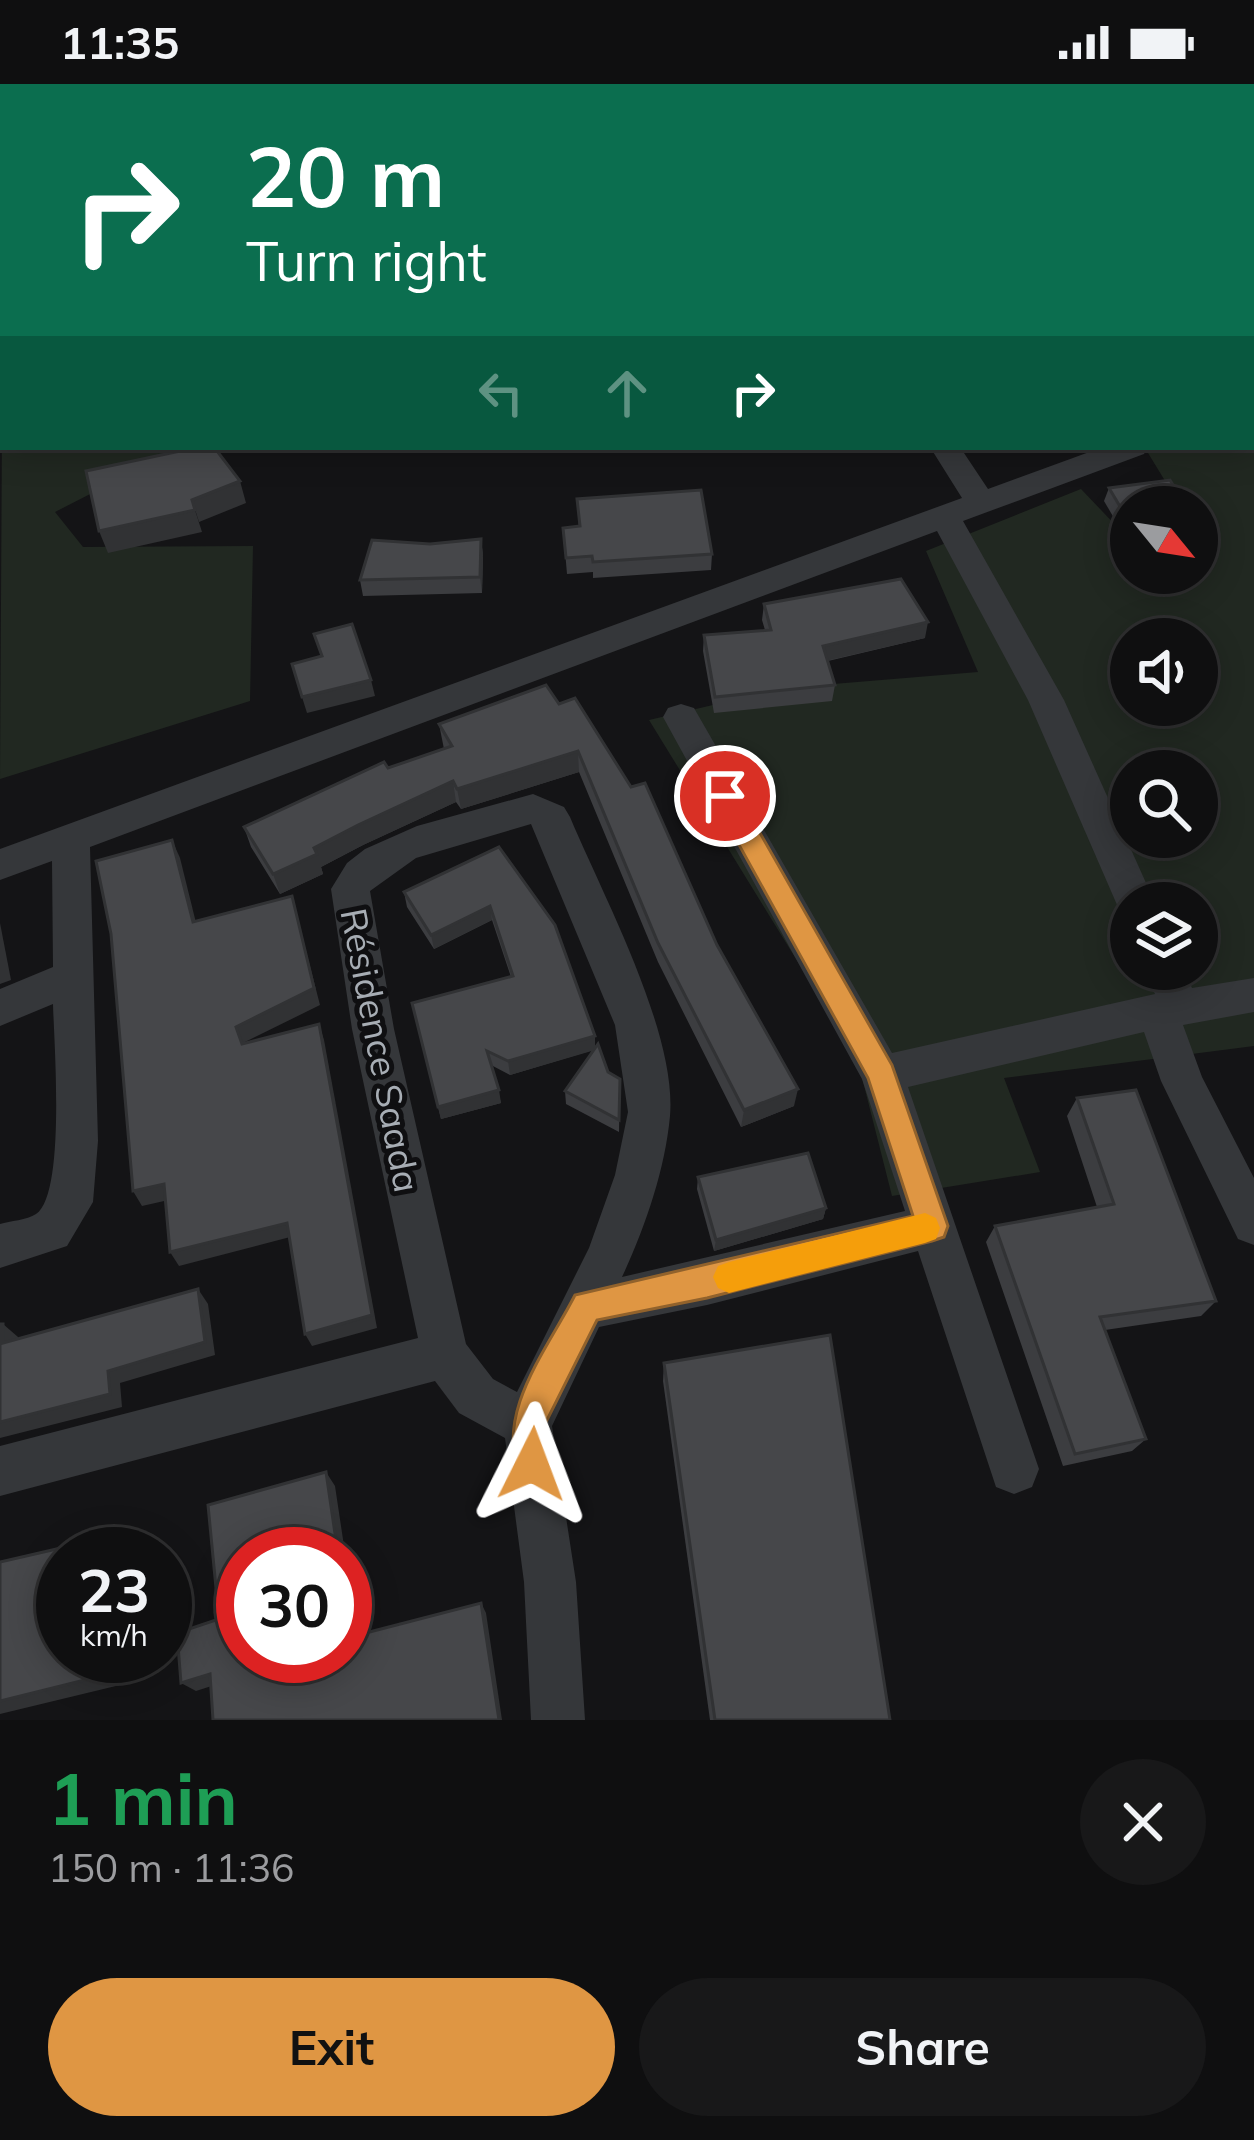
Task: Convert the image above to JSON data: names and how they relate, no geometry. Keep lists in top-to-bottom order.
{
  "streets": {
    "street": ["Résidence Saada"]
  },
  "north": "bottom right",
  "page": {
    "status": "11:35",
    "turn": ["20 m", "Turn right"],
    "speed": "23 km/h",
    "limit": "30",
    "heading": ["1 min", "150 m · 11:36"],
    "buttons": ["Exit", "Share"]
  }
}
